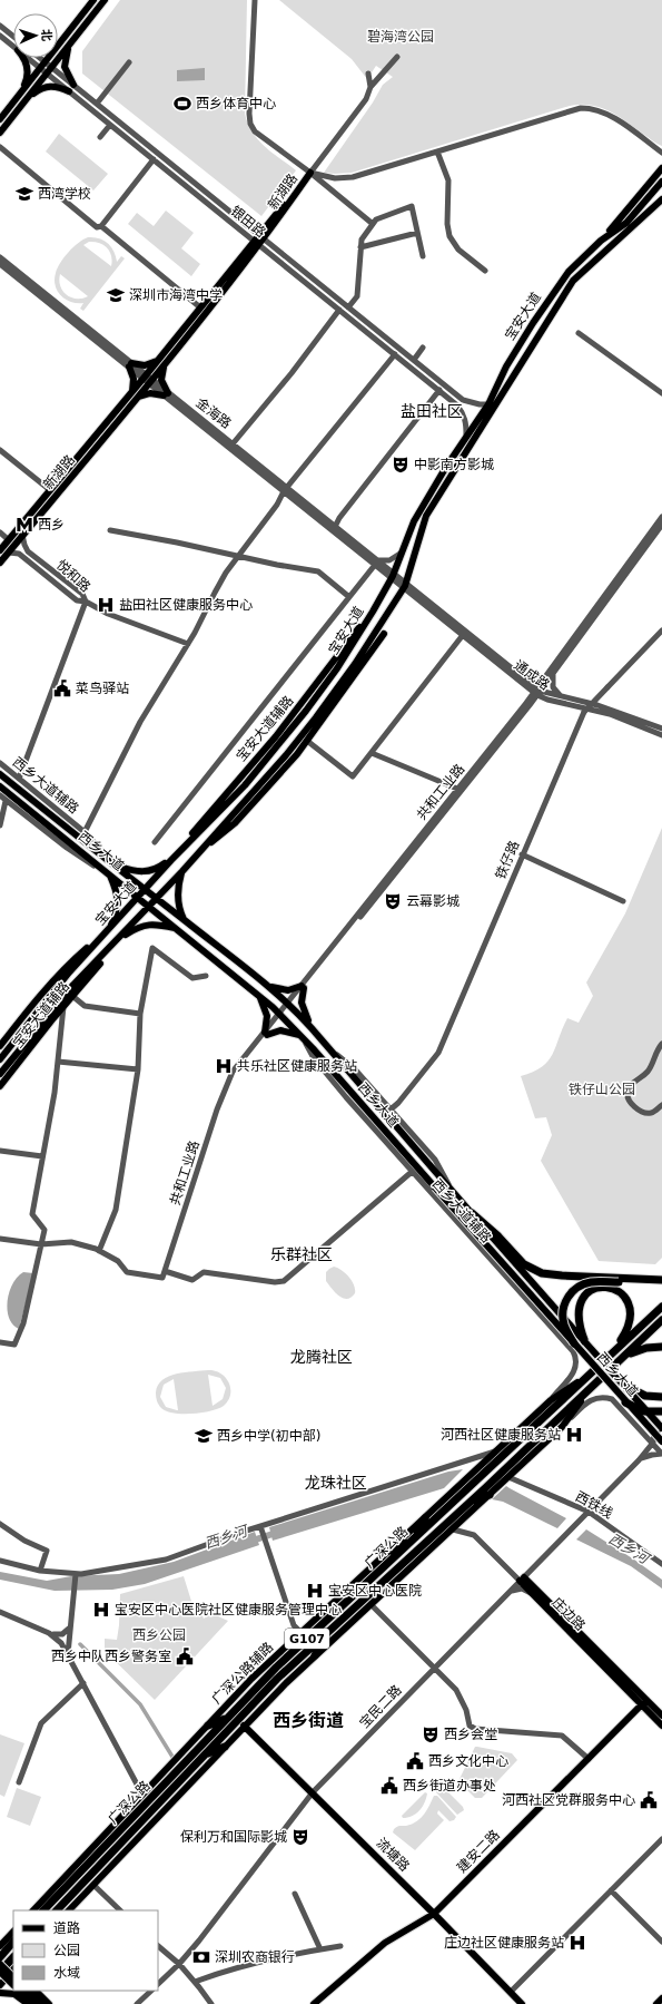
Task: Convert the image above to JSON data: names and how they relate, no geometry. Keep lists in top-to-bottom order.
{
  "streets": {
    "highway": ["广深公路", "G107"],
    "main road": [
      "新湖路",
      "宝安大道",
      "宝安大道辅路",
      "西乡大道",
      "庄边路",
      "广深公路辅路",
      "建安二路",
      "流塘路"
    ],
    "street": [
      "银田路",
      "金海路",
      "悦和路",
      "通成路",
      "西乡大道辅路",
      "共和工业路",
      "铁仔路",
      "西铁线",
      "宝民二路"
    ]
  },
  "crossings": [
    ["新湖路", "银田路"],
    ["新湖路", "金海路"],
    ["新湖路", "悦和路"],
    ["银田路", "宝安大道"],
    ["宝安大道", "金海路"],
    ["宝安大道", "通成路"],
    ["宝安大道", "宝安大道辅路"],
    ["宝安大道", "西乡大道"],
    ["金海路", "通成路"],
    ["通成路", "共和工业路"],
    ["西乡大道辅路", "西乡大道"],
    ["西乡大道辅路", "铁仔路"],
    ["西乡大道辅路", "广深公路辅路"],
    ["共和工业路", "西乡大道"],
    ["西乡大道", "宝民二路"],
    ["西铁线", "宝民二路"],
    ["广深公路", "广深公路辅路"],
    ["庄边路", "宝民二路"],
    ["庄边路", "建安二路"],
    ["宝民二路", "流塘路"],
    ["建安二路", "流塘路"]
  ],
  "districts": [
    "盐田社区",
    "乐群社区",
    "龙腾社区",
    "龙珠社区",
    "西乡街道"
  ],
  "water": ["西乡河"],
  "parks": ["碧海湾公园", "铁仔山公园", "西乡公园"],
  "places": {
    "sports": ["西乡体育中心"],
    "school or university": ["西湾学校", "深圳市海湾中学", "西乡中学(初中部)"],
    "theatre": [
      "中影南方影城",
      "云幕影城",
      "西乡会堂",
      "保利万和国际影城"
    ],
    "metro station": ["西乡"],
    "hospital": [
      "盐田社区健康服务中心",
      "共乐社区健康服务站",
      "河西社区健康服务站",
      "宝安区中心医院",
      "宝安区中心医院社区健康服务管理中心",
      "庄边社区健康服务站"
    ],
    "public building": [
      "菜鸟驿站",
      "西乡中队西乡警务室",
      "西乡文化中心",
      "西乡街道办事处",
      "河西社区党群服务中心"
    ],
    "bank": ["深圳农商银行"]
  },
  "legend": ["道路", "公园", "水域"],
  "north": "right"
}
